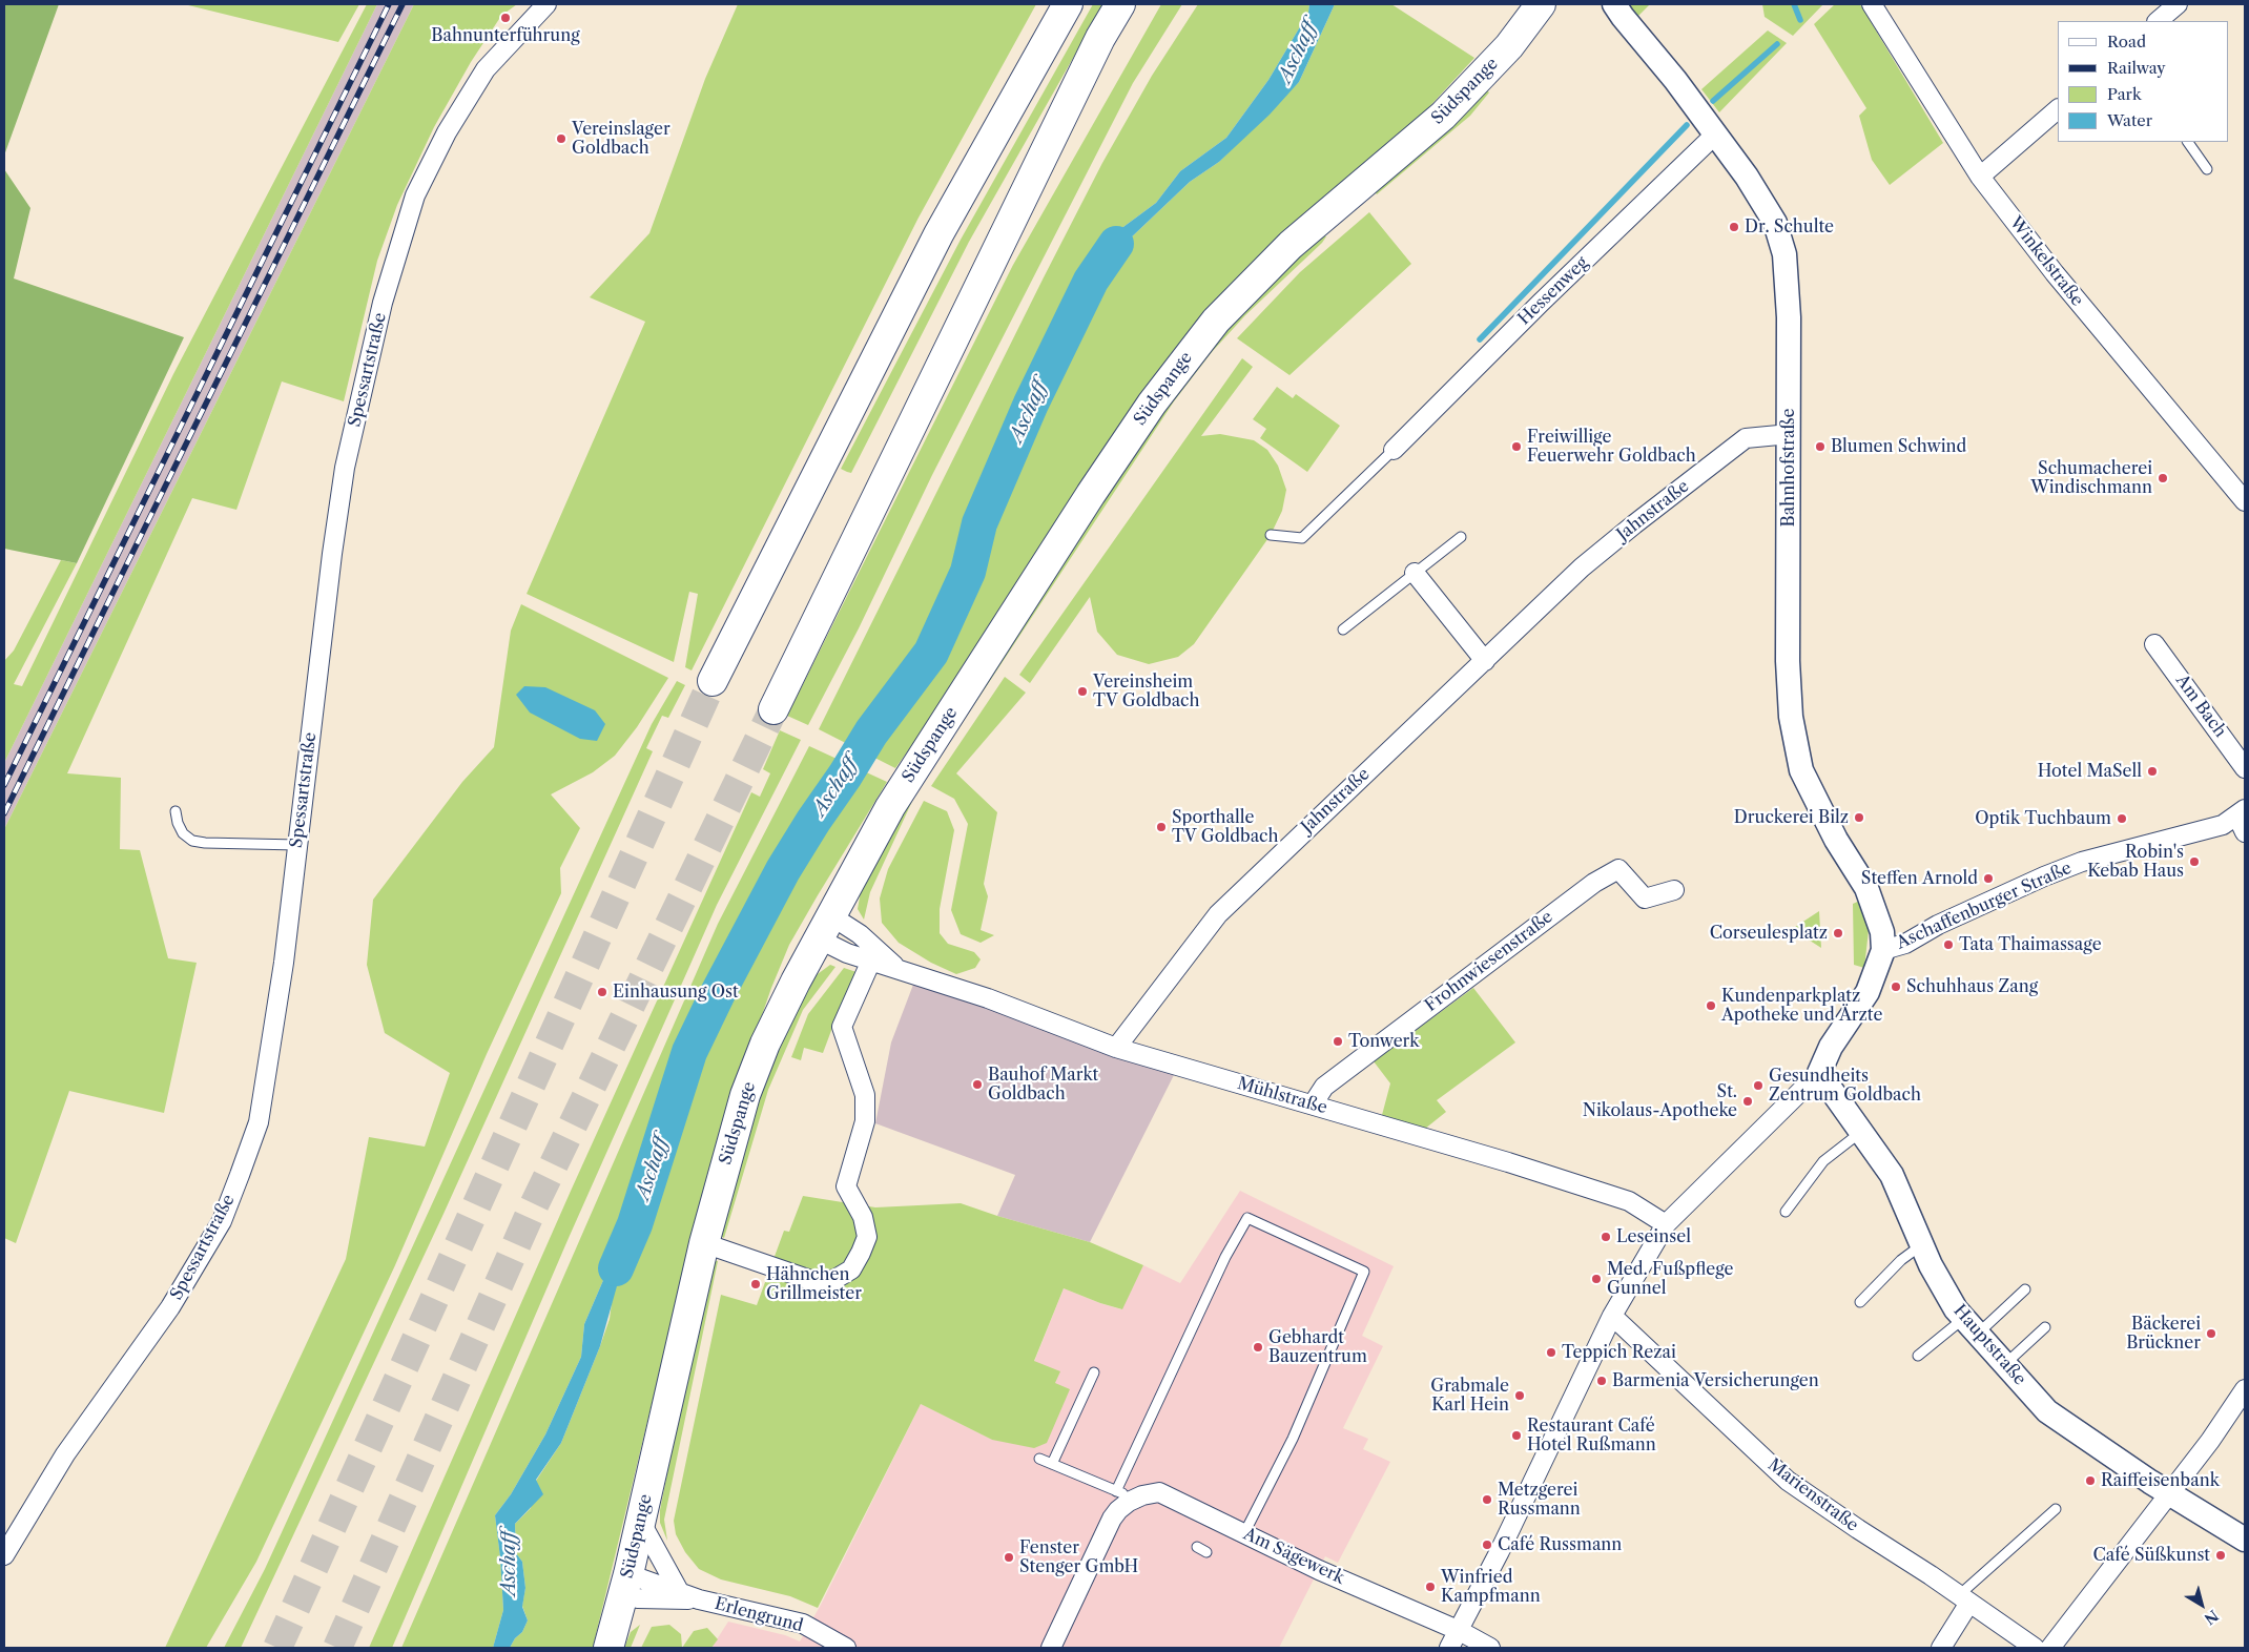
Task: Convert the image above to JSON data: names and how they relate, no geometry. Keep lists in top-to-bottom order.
{
  "streets": {
    "main road": ["Südspange"],
    "street": [
      "Winkelstraße",
      "Hessenweg",
      "Spessartstraße",
      "Bahnhofstraße",
      "Jahnstraße",
      "Am Bach",
      "Aschaffenburger Straße",
      "Frohnwiesenstraße",
      "Mühlstraße",
      "Hauptstraße",
      "Marienstraße",
      "Am Sägewerk",
      "Erlengrund"
    ]
  },
  "crossings": [
    ["Südspange", "Mühlstraße"],
    ["Südspange", "Erlengrund"],
    ["Hessenweg", "Bahnhofstraße"],
    ["Bahnhofstraße", "Jahnstraße"],
    ["Bahnhofstraße", "Aschaffenburger Straße"],
    ["Jahnstraße", "Mühlstraße"],
    ["Aschaffenburger Straße", "Mühlstraße"],
    ["Aschaffenburger Straße", "Hauptstraße"],
    ["Aschaffenburger Straße", "Marienstraße"],
    ["Aschaffenburger Straße", "Am Sägewerk"],
    ["Frohnwiesenstraße", "Mühlstraße"]
  ],
  "water": ["Aschaff"],
  "places": [
    "Bahnunterführung",
    "Vereinslager Goldbach",
    "Dr. Schulte",
    "Freiwillige Feuerwehr Goldbach",
    "Blumen Schwind",
    "Schumacherei Windischmann",
    "Vereinsheim TV Goldbach",
    "Hotel MaSell",
    "Druckerei Bilz",
    "Optik Tuchbaum",
    "Sporthalle TV Goldbach",
    "Robin's Kebab Haus",
    "Steffen Arnold",
    "Corseulesplatz",
    "Tata Thaimassage",
    "Schuhhaus Zang",
    "Einhausung Ost",
    "Kundenparkplatz Apotheke und Ärzte",
    "Tonwerk",
    "Bauhof Markt Goldbach",
    "Gesundheits Zentrum Goldbach",
    "St. Nikolaus-Apotheke",
    "Leseinsel",
    "Med. Fußpflege Gunnel",
    "Hähnchen Grillmeister",
    "Bäckerei Brückner",
    "Gebhardt Bauzentrum",
    "Teppich Rezai",
    "Barmenia Versicherungen",
    "Grabmale Karl Hein",
    "Restaurant Café Hotel Rußmann",
    "Raiffeisenbank",
    "Metzgerei Russmann",
    "Café Russmann",
    "Café Süßkunst",
    "Fenster Stenger GmbH",
    "Winfried Kampfmann"
  ],
  "legend": [
    "Road",
    "Railway",
    "Park",
    "Water"
  ],
  "north": "bottom right"
}
